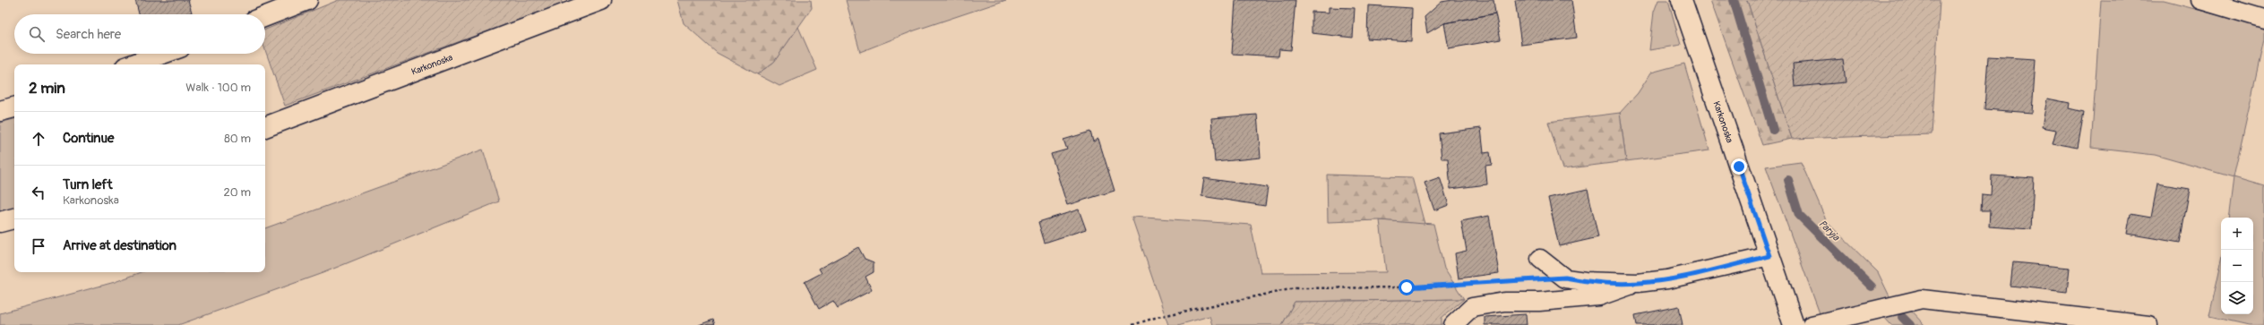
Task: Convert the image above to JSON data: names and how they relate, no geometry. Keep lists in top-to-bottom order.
{
  "streets": {
    "street": ["Karkonoska"]
  },
  "water": ["Paryja"],
  "page": {
    "search": "Search here",
    "heading": ["2 min", "Walk · 100 m"],
    "list": [
      ["Continue", "80 m"],
      ["Turn left", "Karkonoska", "20 m"],
      "Arrive at destination"
    ],
    "map_buttons": ["+", "−"]
  }
}
